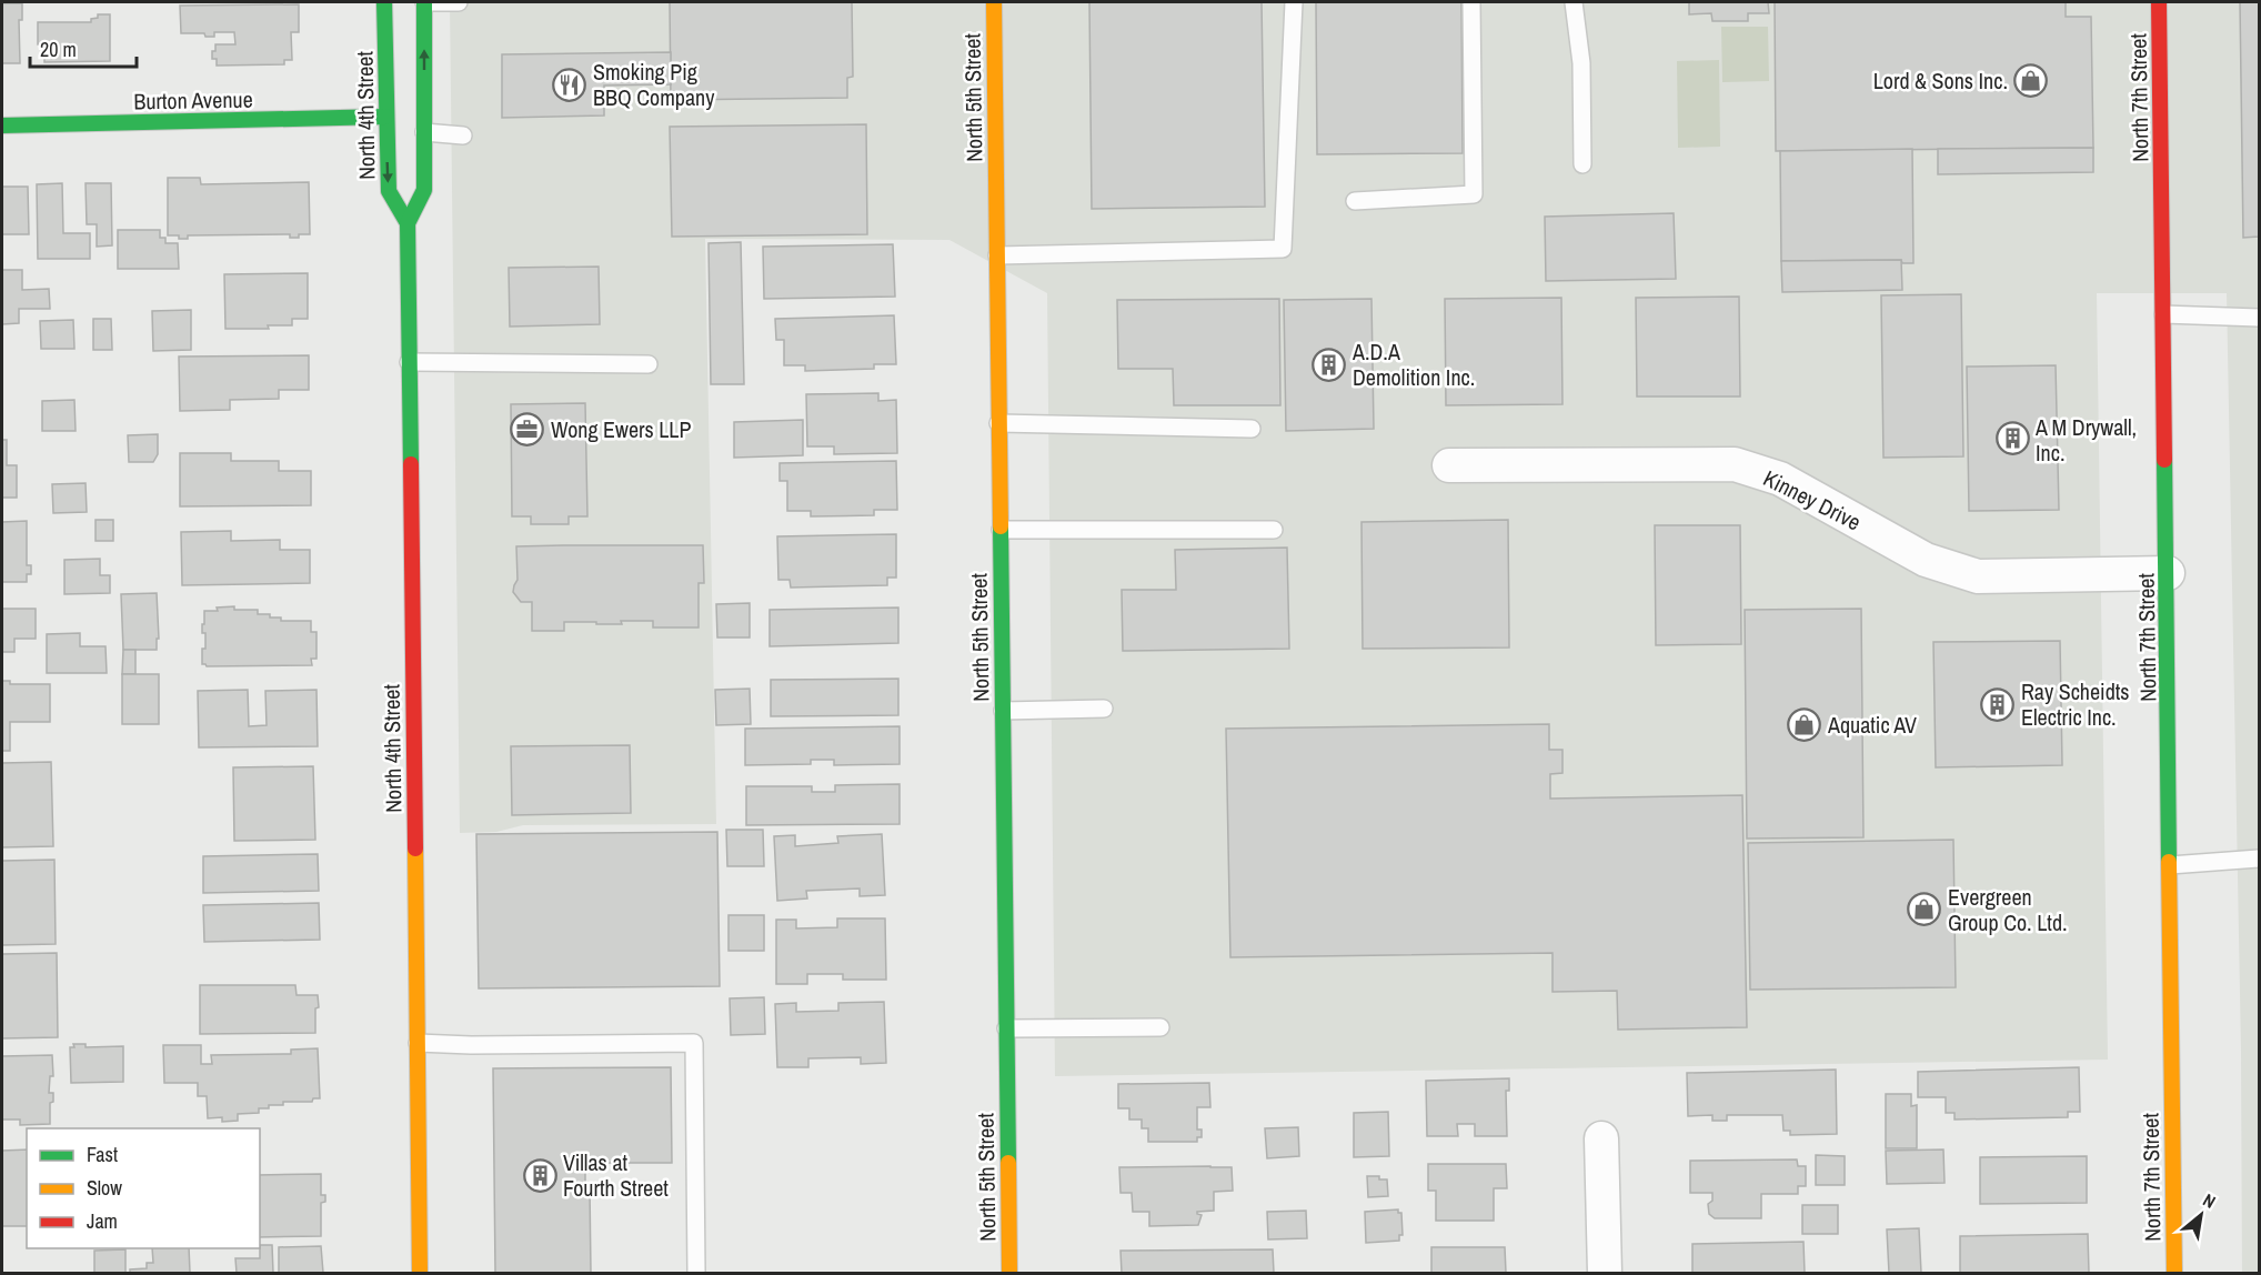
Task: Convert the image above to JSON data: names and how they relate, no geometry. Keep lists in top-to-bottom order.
{
  "streets": {
    "street": [
      "North 5th Street",
      "North 7th Street",
      "Burton Avenue",
      "North 4th Street",
      "Kinney Drive"
    ]
  },
  "crossings": [
    ["North 7th Street", "Kinney Drive"],
    ["Burton Avenue", "North 4th Street"]
  ],
  "places": {
    "shop": ["Lord & Sons Inc.", "Aquatic AV", "Evergreen Group Co. Ltd."],
    "restaurant": ["Smoking Pig BBQ Company"],
    "building": [
      "A.D.A Demolition Inc.",
      "A M Drywall, Inc.",
      "Ray Scheidts Electric Inc.",
      "Villas at Fourth Street"
    ],
    "office": ["Wong Ewers LLP"]
  },
  "legend": ["Fast", "Slow", "Jam"],
  "scale_bar": "20 m",
  "north": "top right"
}
